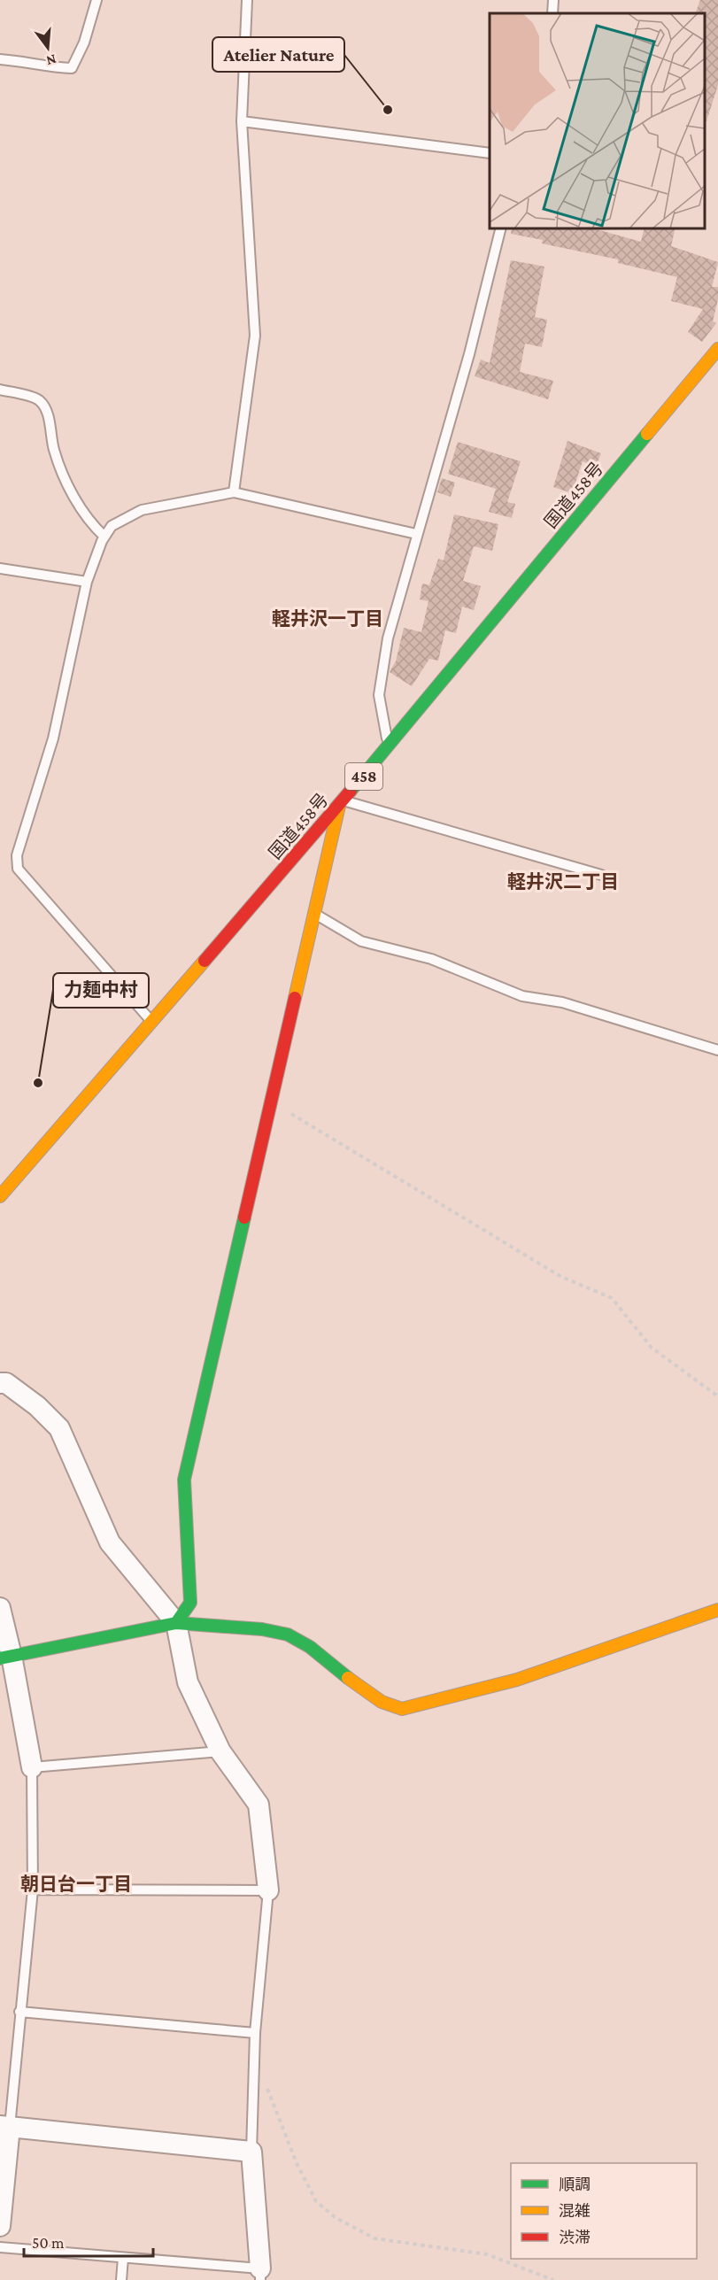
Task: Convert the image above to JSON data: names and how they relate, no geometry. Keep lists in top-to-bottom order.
{
  "streets": {
    "main road": ["国道458号", "458"]
  },
  "districts": ["軽井沢一丁目", "軽井沢二丁目", "朝日台一丁目"],
  "places": ["Atelier Nature", "力麺中村"],
  "legend": ["順調", "混雑", "渋滞"],
  "scale_bar": "50 m",
  "north": "bottom"
}
